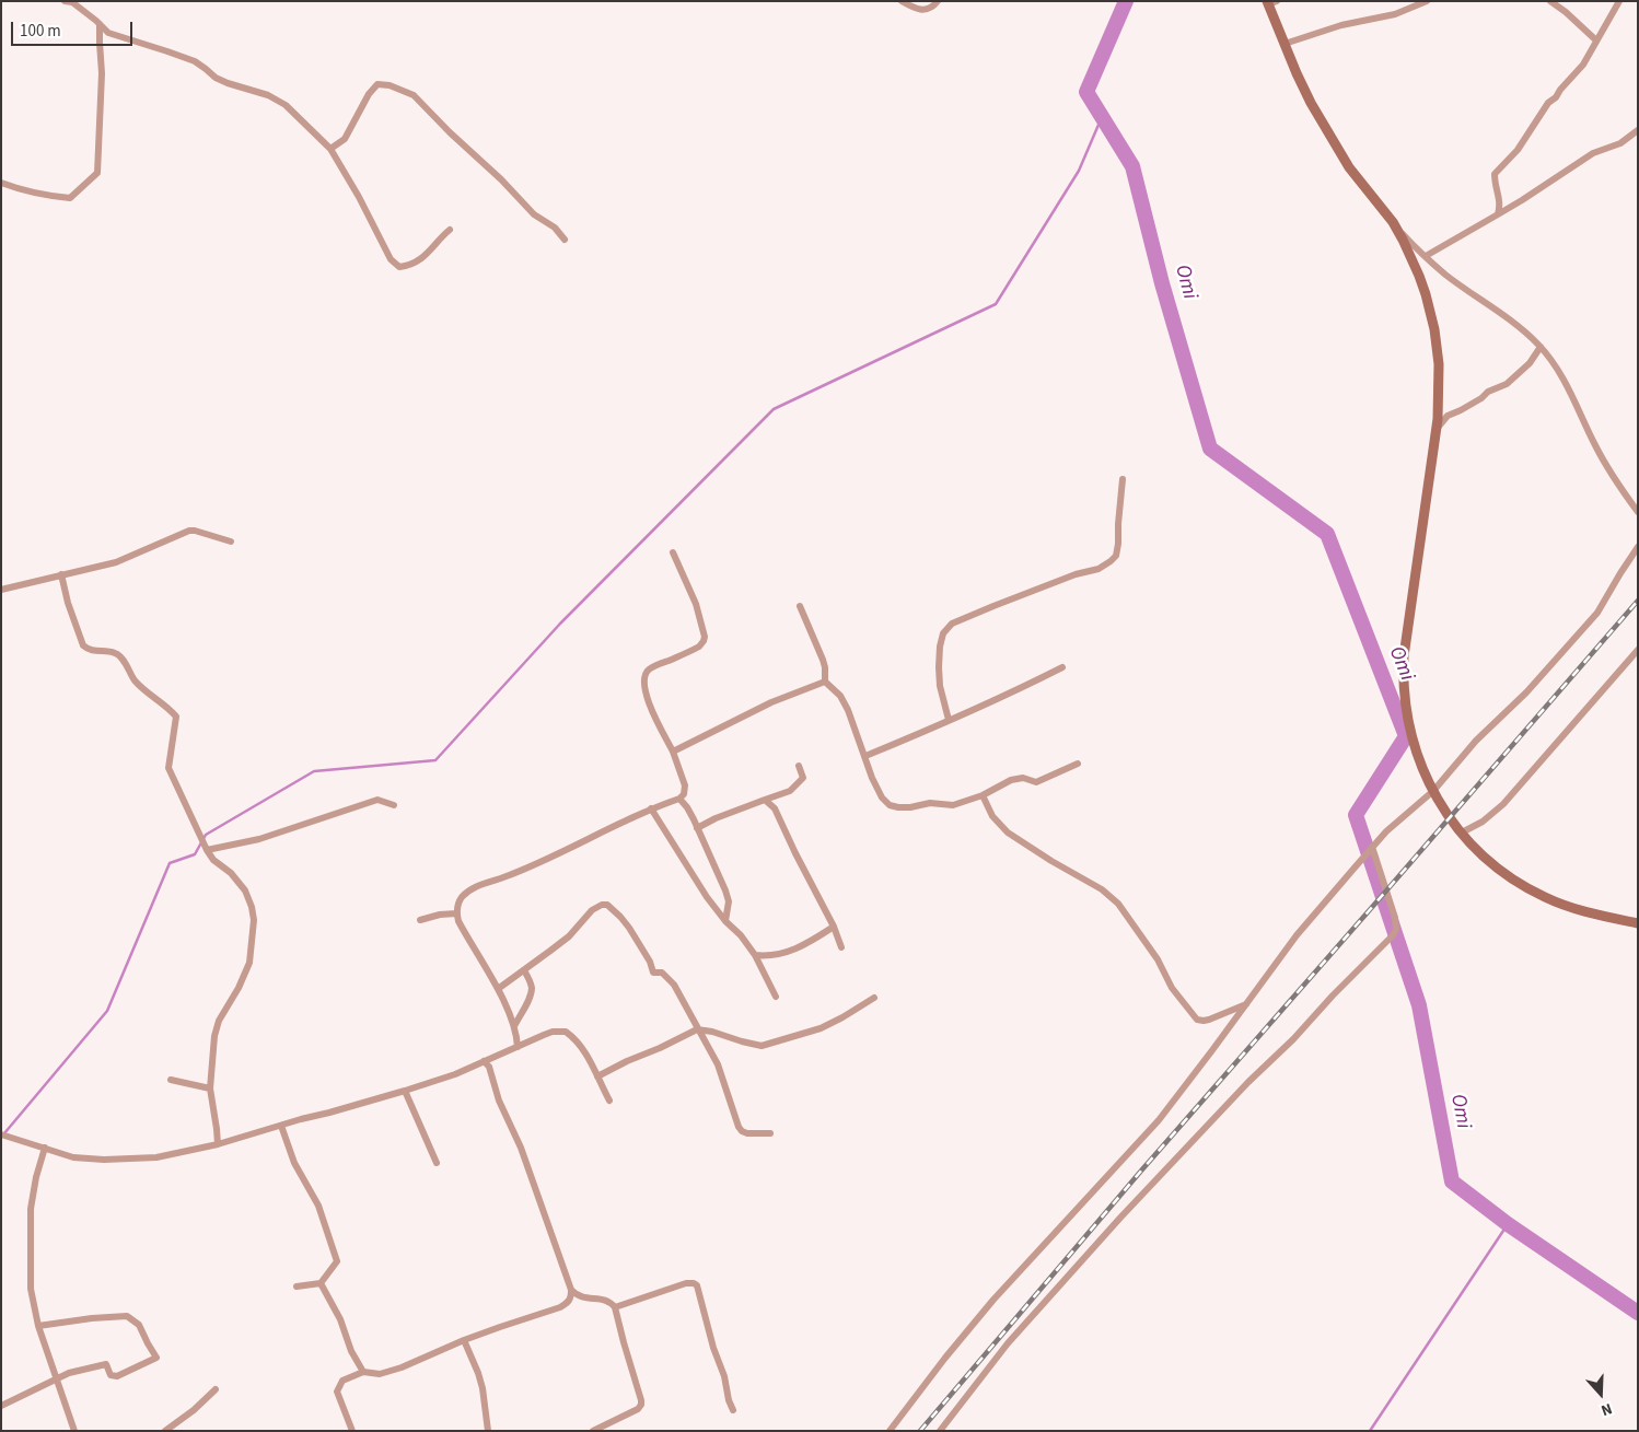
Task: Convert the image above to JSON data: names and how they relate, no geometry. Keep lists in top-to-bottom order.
{
  "water": ["Omi"],
  "scale_bar": "100 m",
  "north": "bottom"
}
